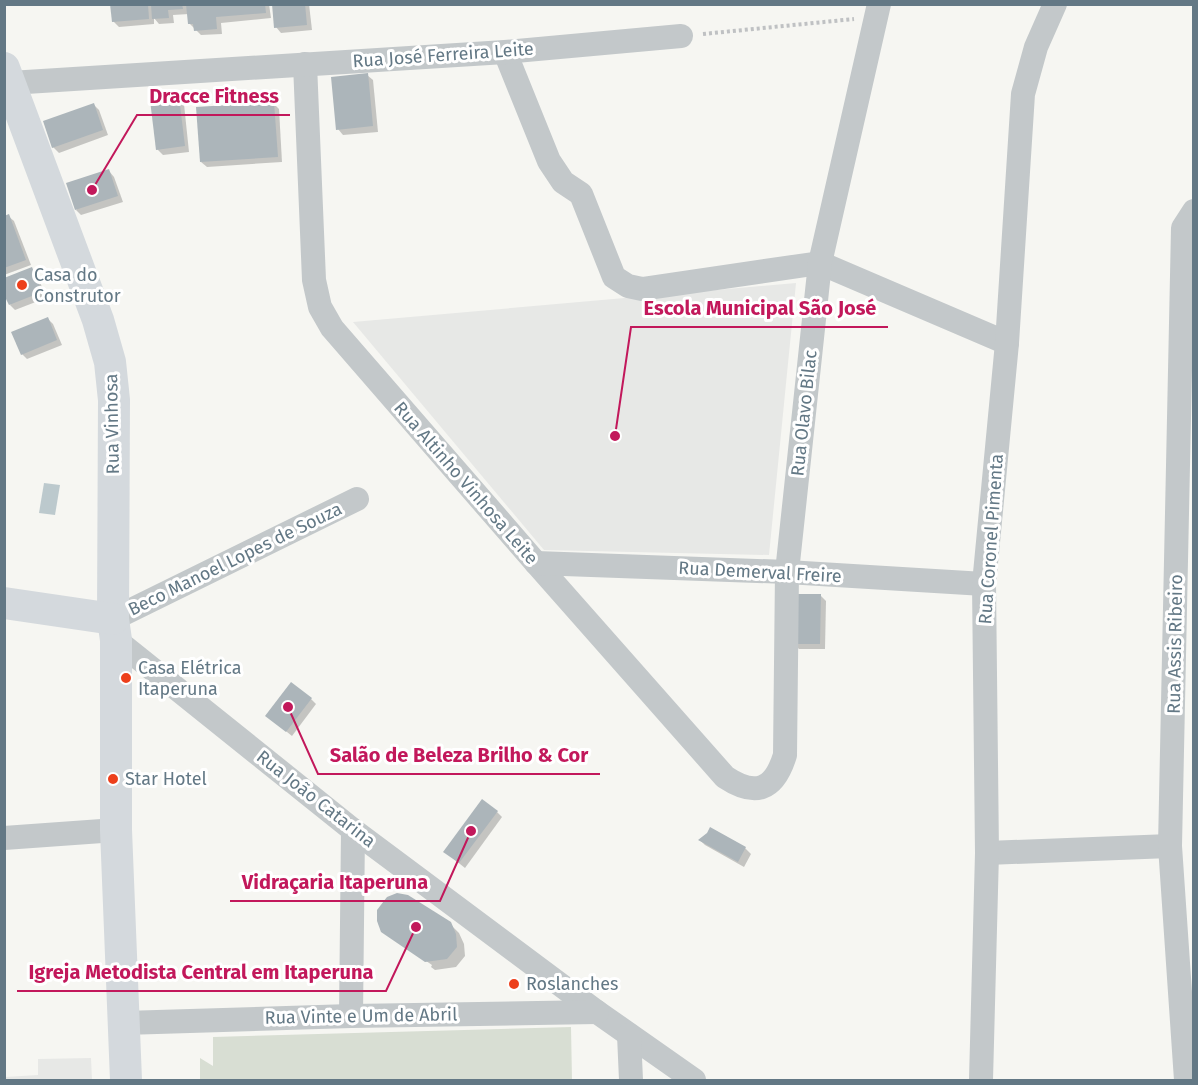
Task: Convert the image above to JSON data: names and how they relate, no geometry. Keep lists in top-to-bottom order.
{
  "streets": {
    "main road": ["Rua Vinhosa"],
    "street": [
      "Rua José Ferreira Leite",
      "Rua Olavo Bilac",
      "Rua Altinho Vinhosa Leite",
      "Rua Coronel Pimenta",
      "Beco Manoel Lopes de Souza",
      "Rua Demerval Freire",
      "Rua Assis Ribeiro",
      "Rua João Catarina",
      "Rua Vinte e Um de Abril"
    ]
  },
  "crossings": [
    ["Rua José Ferreira Leite", "Rua Vinhosa"],
    ["Rua José Ferreira Leite", "Rua Altinho Vinhosa Leite"],
    ["Rua Olavo Bilac", "Rua Altinho Vinhosa Leite"],
    ["Rua Olavo Bilac", "Rua Demerval Freire"],
    ["Rua Vinhosa", "Beco Manoel Lopes de Souza"],
    ["Rua Vinhosa", "Rua João Catarina"],
    ["Rua Vinhosa", "Rua Vinte e Um de Abril"],
    ["Rua Altinho Vinhosa Leite", "Rua Demerval Freire"],
    ["Rua Coronel Pimenta", "Rua Demerval Freire"],
    ["Beco Manoel Lopes de Souza", "Rua João Catarina"],
    ["Rua João Catarina", "Rua Vinte e Um de Abril"]
  ],
  "places": [
    "Dracce Fitness",
    "Casa do Construtor",
    "Escola Municipal São José",
    "Casa Elétrica Itaperuna",
    "Salão de Beleza Brilho & Cor",
    "Star Hotel",
    "Vidraçaria Itaperuna",
    "Igreja Metodista Central em Itaperuna",
    "Roslanches"
  ]
}
